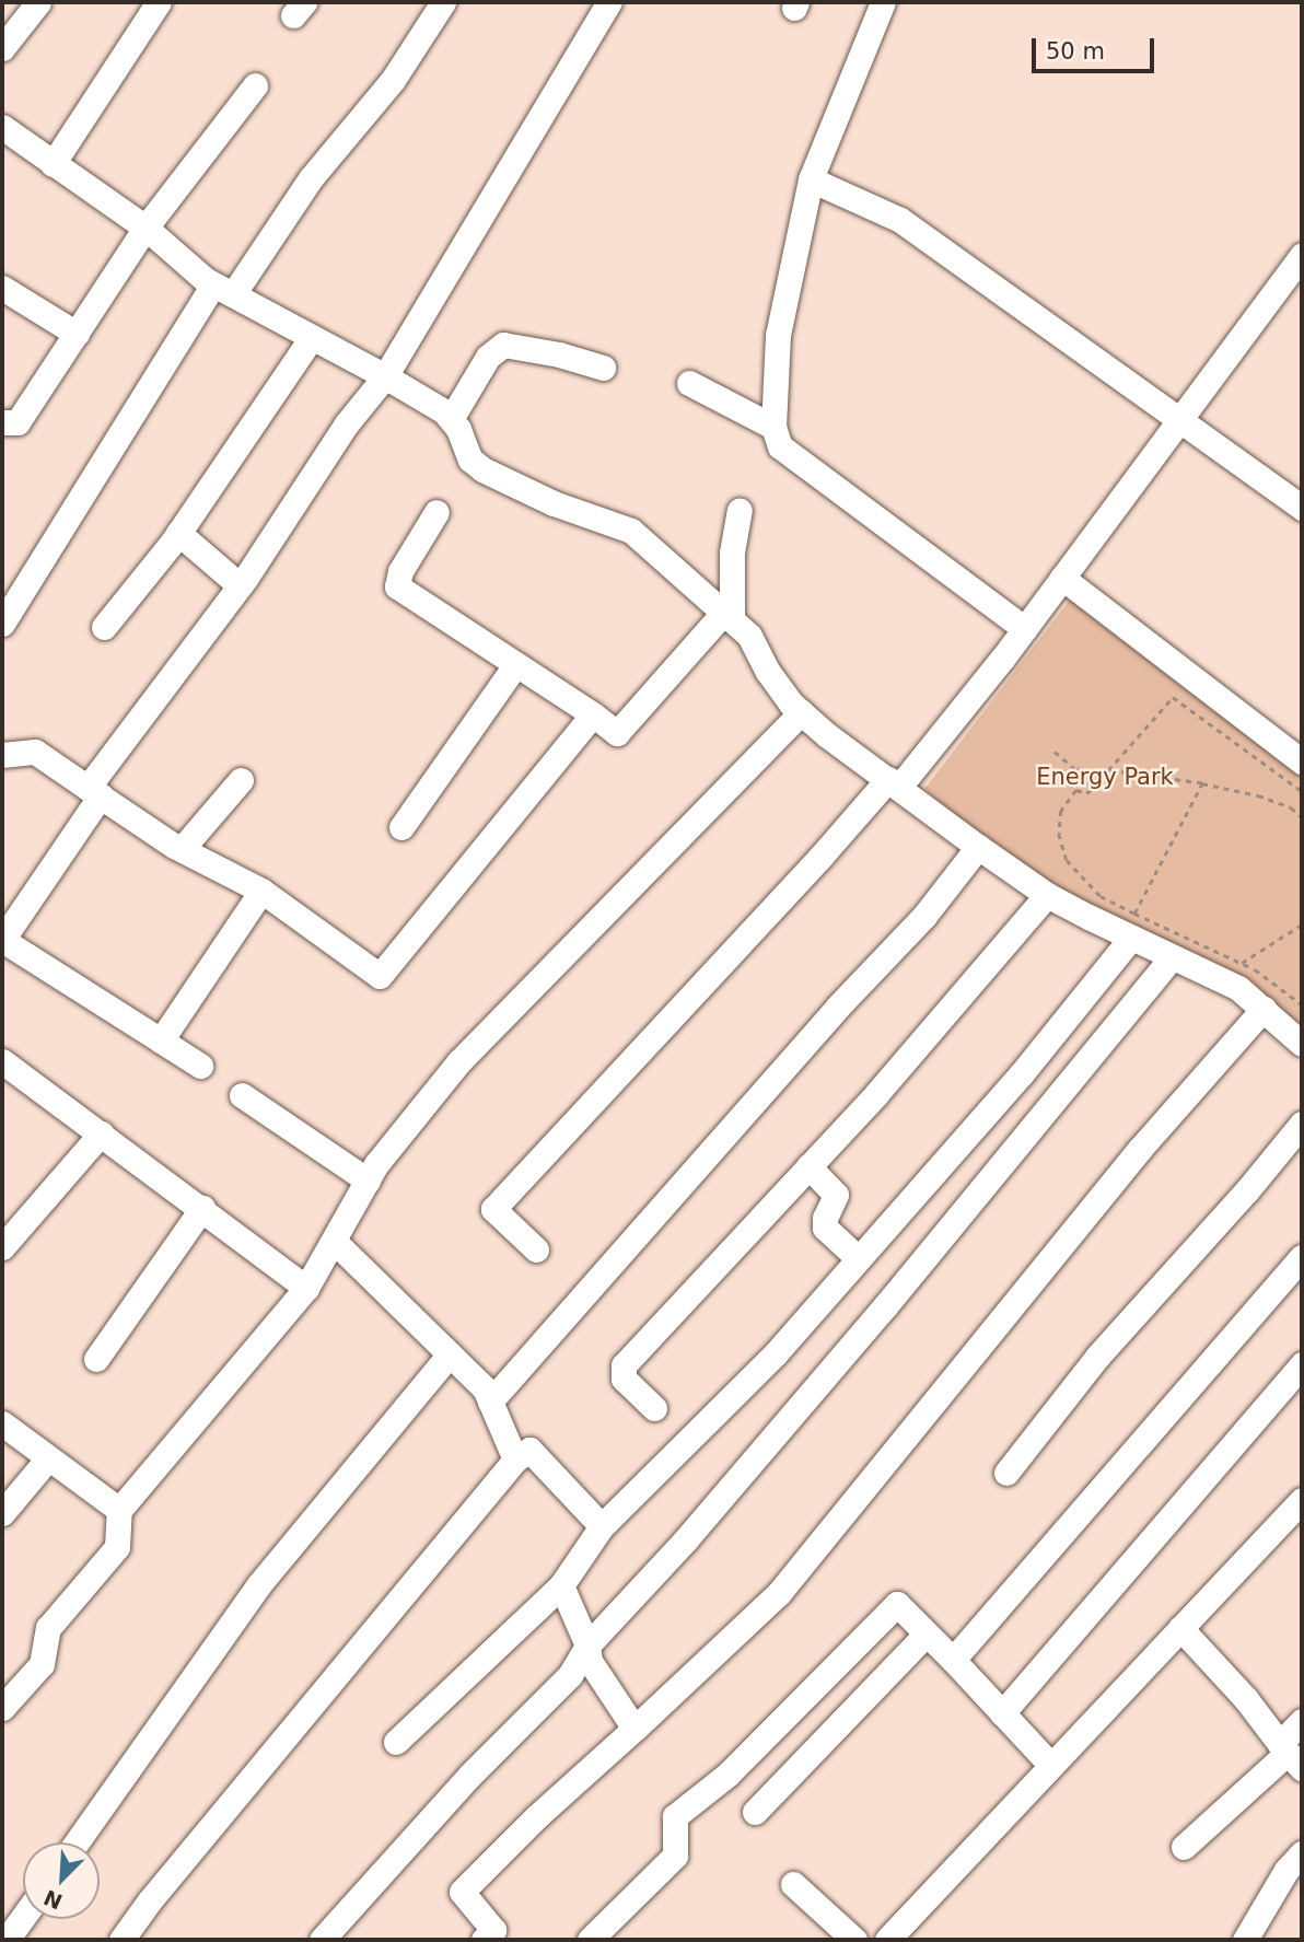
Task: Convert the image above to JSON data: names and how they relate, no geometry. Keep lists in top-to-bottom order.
{
  "parks": ["Energy Park"],
  "scale_bar": "50 m",
  "north": "bottom left"
}
